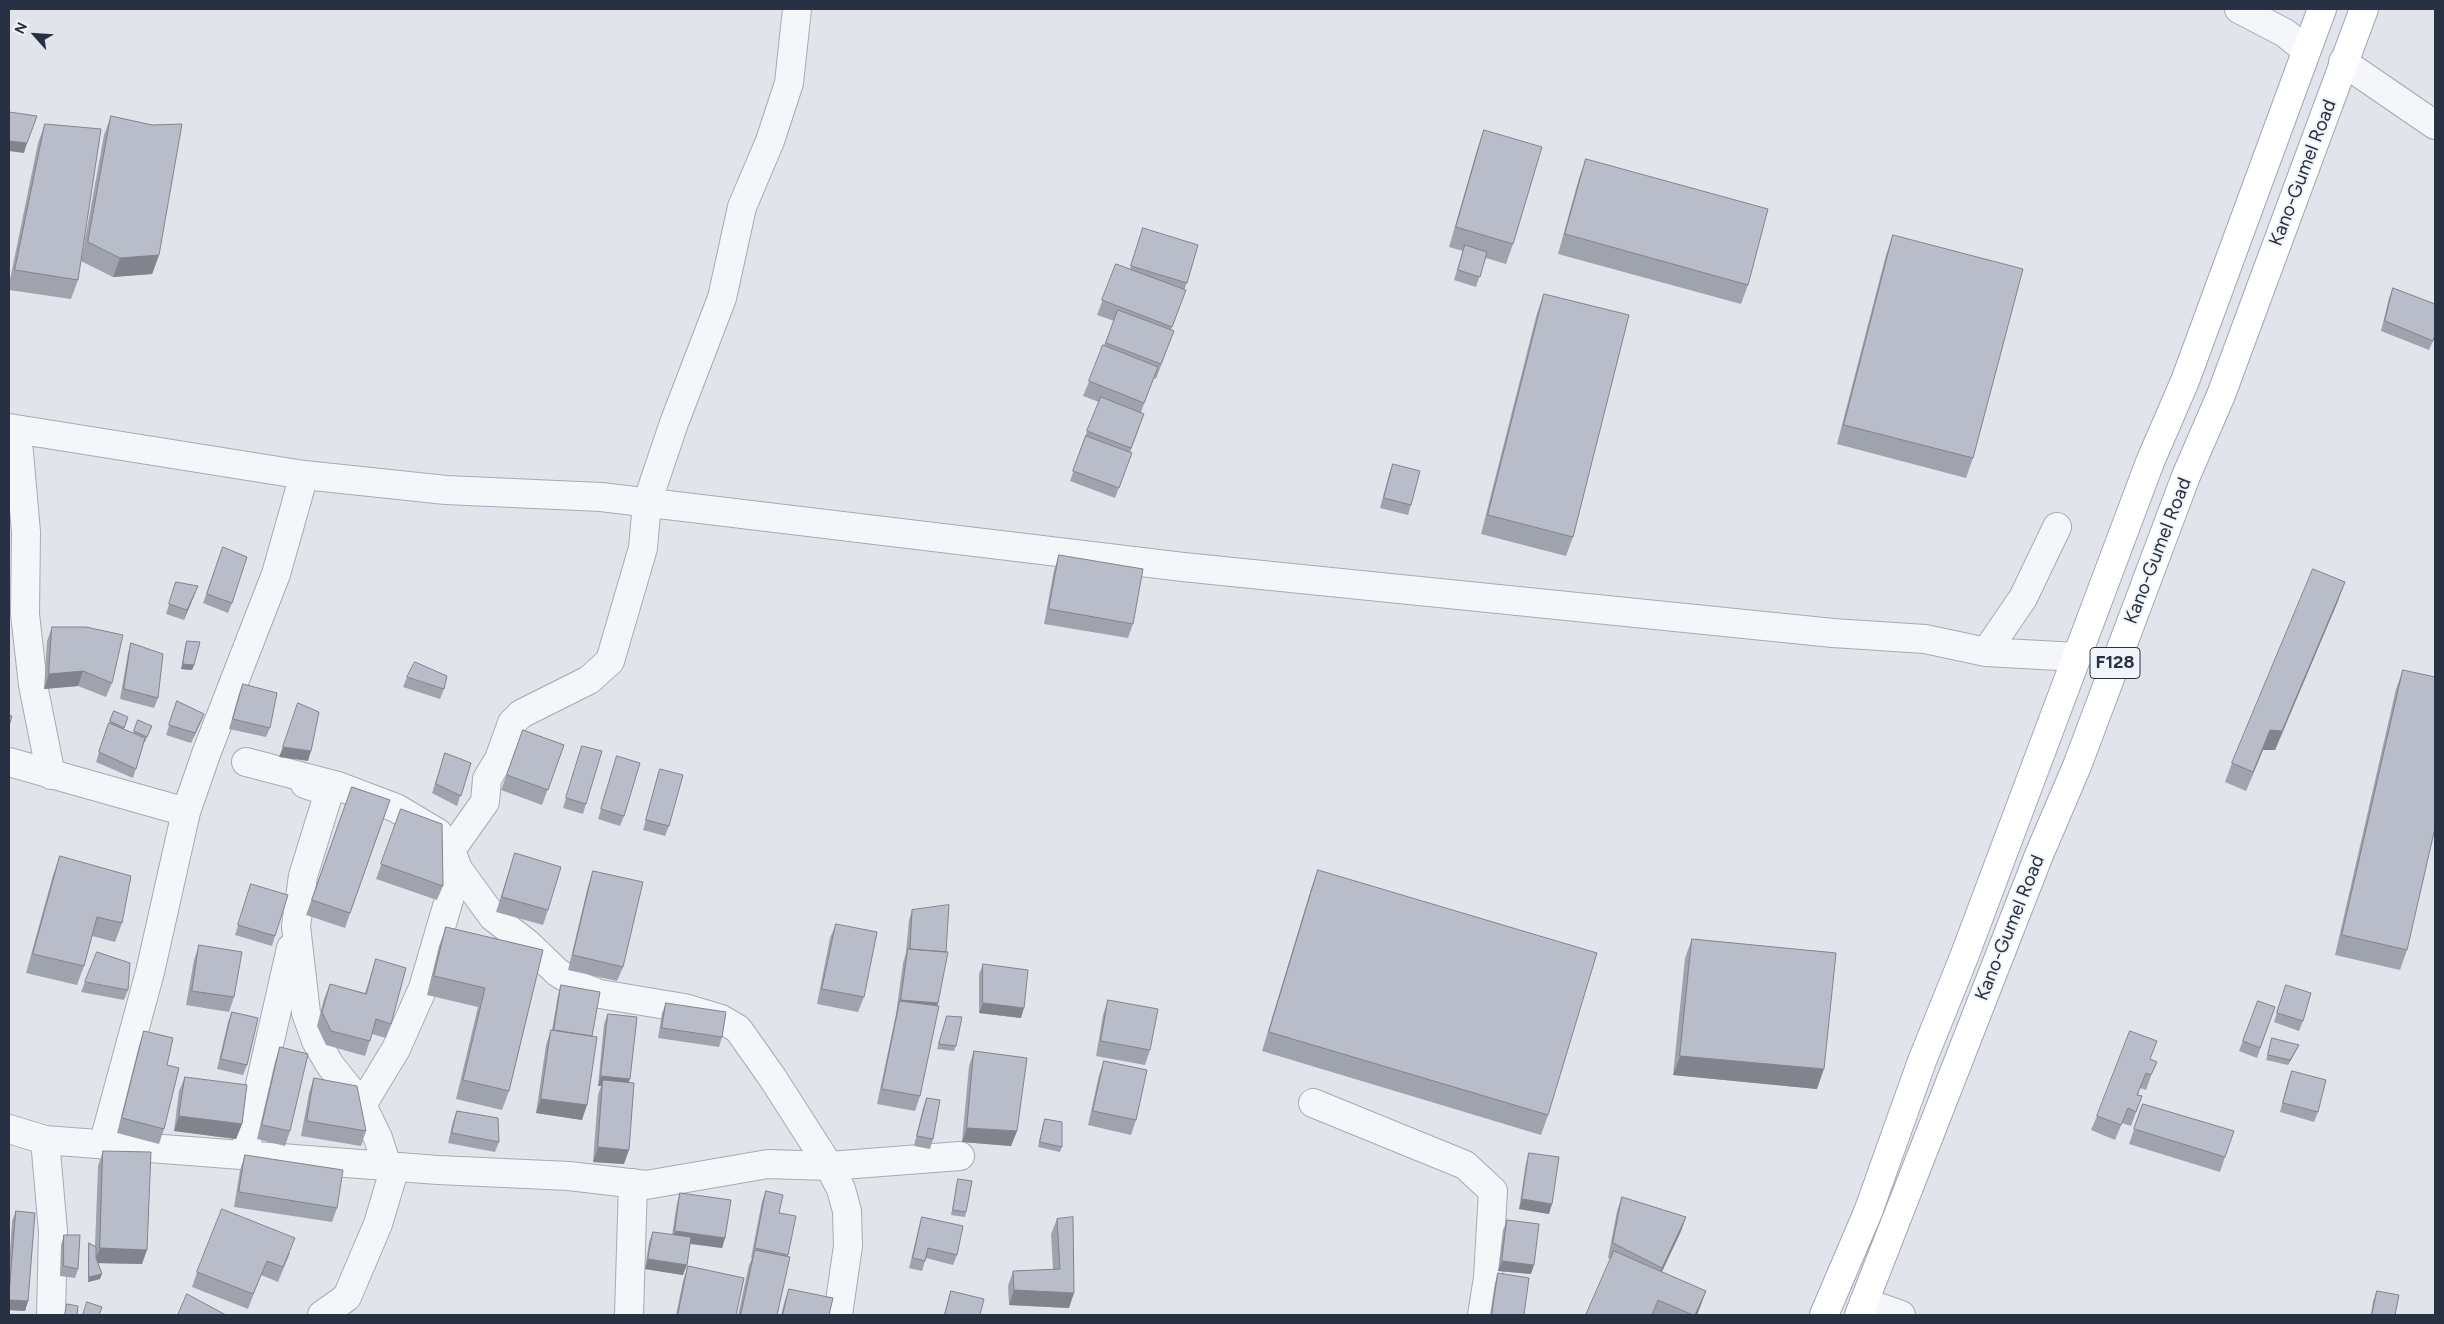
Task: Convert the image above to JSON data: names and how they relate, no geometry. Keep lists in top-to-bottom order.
{
  "streets": {
    "main road": ["Kano-Gumel Road", "F128"]
  },
  "north": "top left"
}
